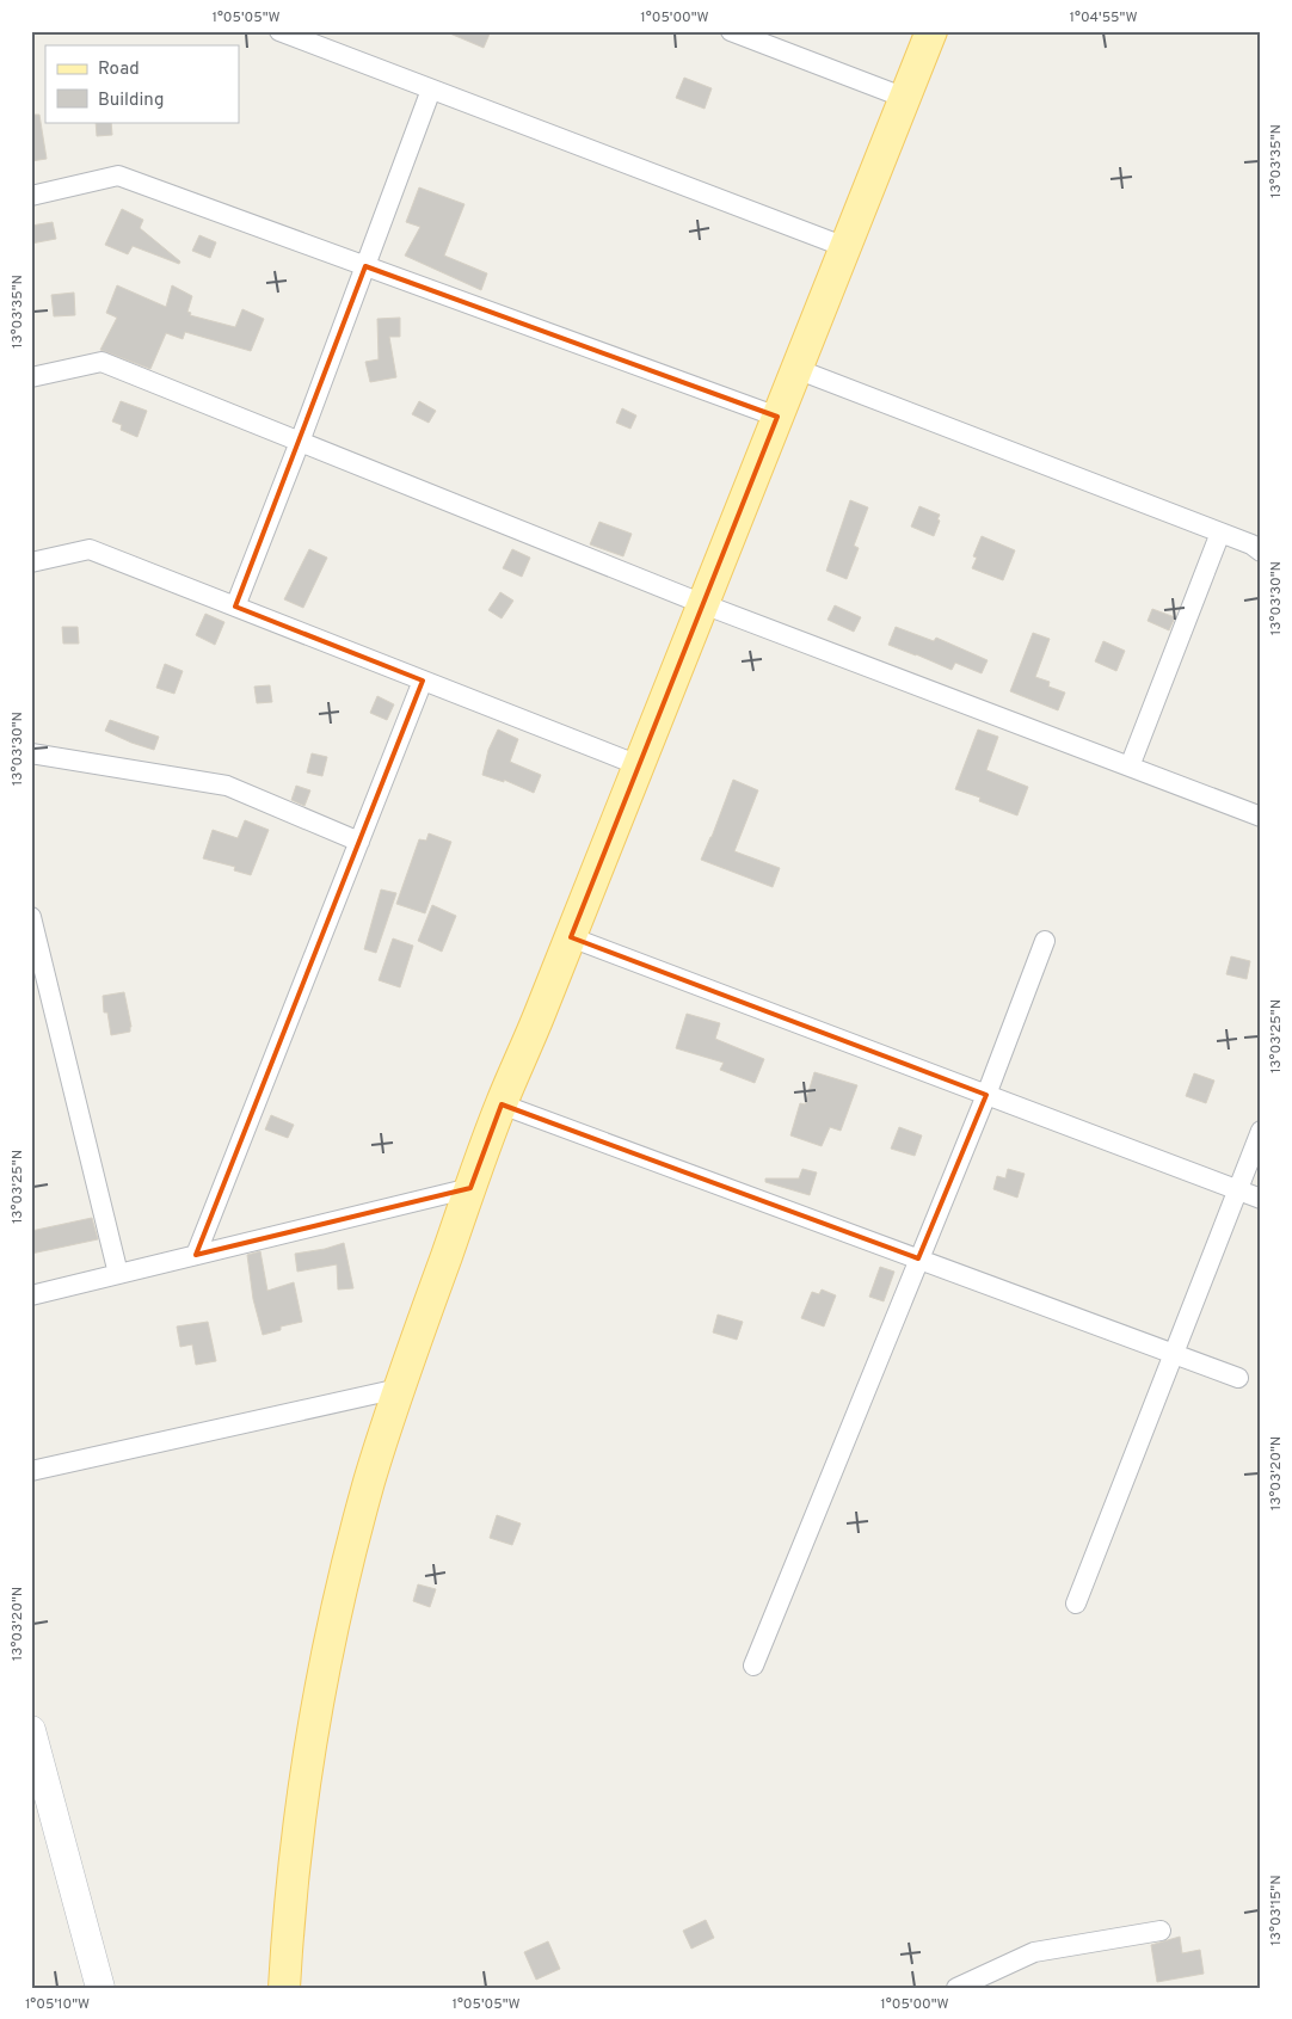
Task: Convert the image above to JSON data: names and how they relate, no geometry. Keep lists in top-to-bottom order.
{
  "legend": ["Road", "Building"],
  "coordinates": [
    "1°05'05\"W",
    "1°05'00\"W",
    "1°04'55\"W",
    "13°03'35\"N",
    "13°03'30\"N",
    "13°03'25\"N",
    "13°03'20\"N",
    "13°03'15\"N",
    "1°05'10\"W"
  ]
}
